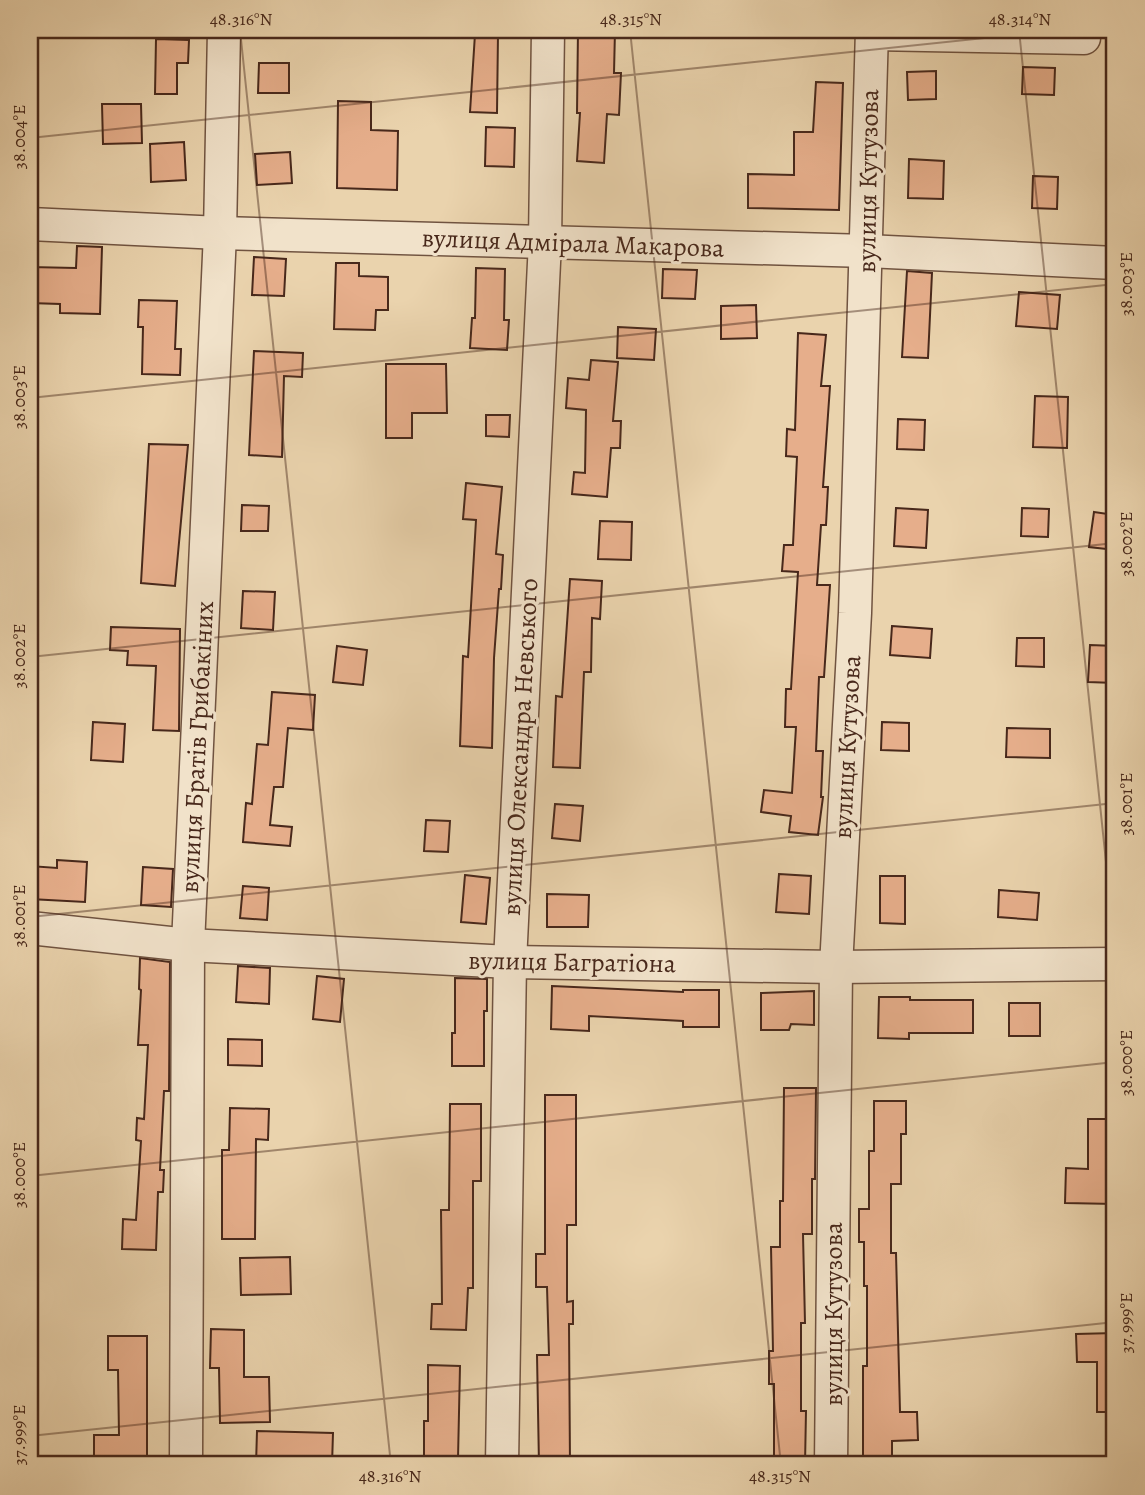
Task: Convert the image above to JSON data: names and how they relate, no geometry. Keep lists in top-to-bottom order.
{
  "streets": {
    "street": [
      "вулиця Кутузова",
      "вулиця Адмірала Макарова",
      "вулиця Братів Грибакіних",
      "вулиця Олександра Невського",
      "вулиця Багратіона"
    ]
  },
  "crossings": [
    ["вулиця Кутузова", "вулиця Адмірала Макарова"],
    ["вулиця Кутузова", "вулиця Багратіона"],
    ["вулиця Адмірала Макарова", "вулиця Братів Грибакіних"],
    ["вулиця Адмірала Макарова", "вулиця Олександра Невського"],
    ["вулиця Братів Грибакіних", "вулиця Багратіона"],
    ["вулиця Олександра Невського", "вулиця Багратіона"]
  ],
  "coordinates": [
    "48.316°N",
    "48.315°N",
    "48.314°N",
    "38.004°E",
    "38.003°E",
    "38.002°E",
    "38.001°E",
    "38.000°E",
    "37.999°E"
  ]
}
